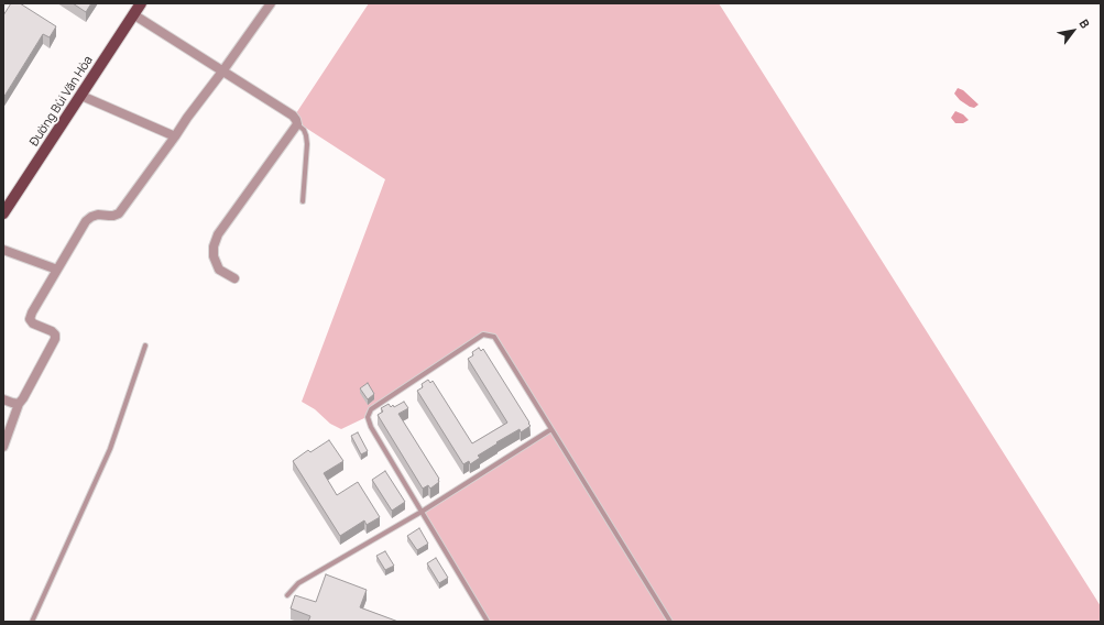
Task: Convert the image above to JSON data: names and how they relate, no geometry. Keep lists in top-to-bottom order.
{
  "streets": {
    "main road": ["Đường Bùi Văn Hòa"]
  },
  "north": "top right"
}
